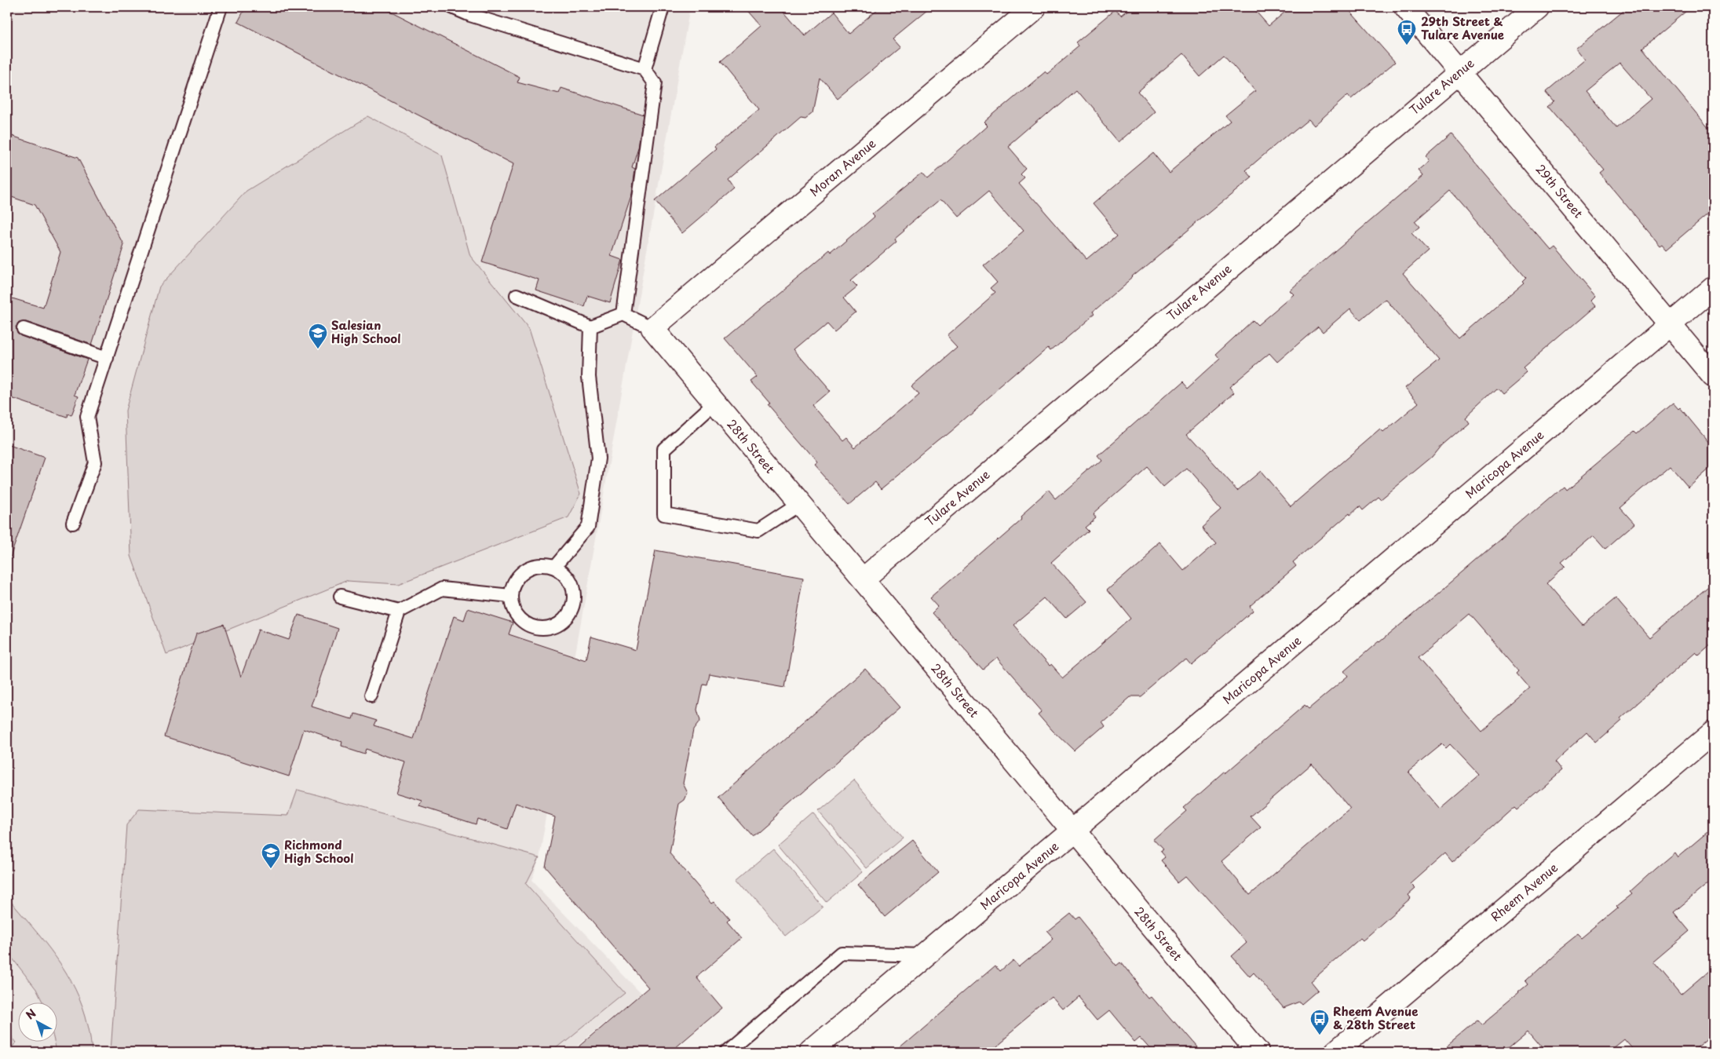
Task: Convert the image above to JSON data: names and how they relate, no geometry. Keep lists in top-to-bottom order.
{
  "streets": {
    "street": [
      "Tulare Avenue",
      "Moran Avenue",
      "29th Street",
      "28th Street",
      "Maricopa Avenue",
      "Rheem Avenue"
    ]
  },
  "crossings": [
    ["Tulare Avenue", "29th Street"],
    ["Tulare Avenue", "28th Street"],
    ["Moran Avenue", "28th Street"],
    ["29th Street", "Maricopa Avenue"],
    ["28th Street", "Maricopa Avenue"]
  ],
  "places": {
    "bus stop": ["29th Street & Tulare Avenue", "Rheem Avenue & 28th Street"],
    "school or university": ["Salesian High School", "Richmond High School"]
  },
  "north": "top left"
}
